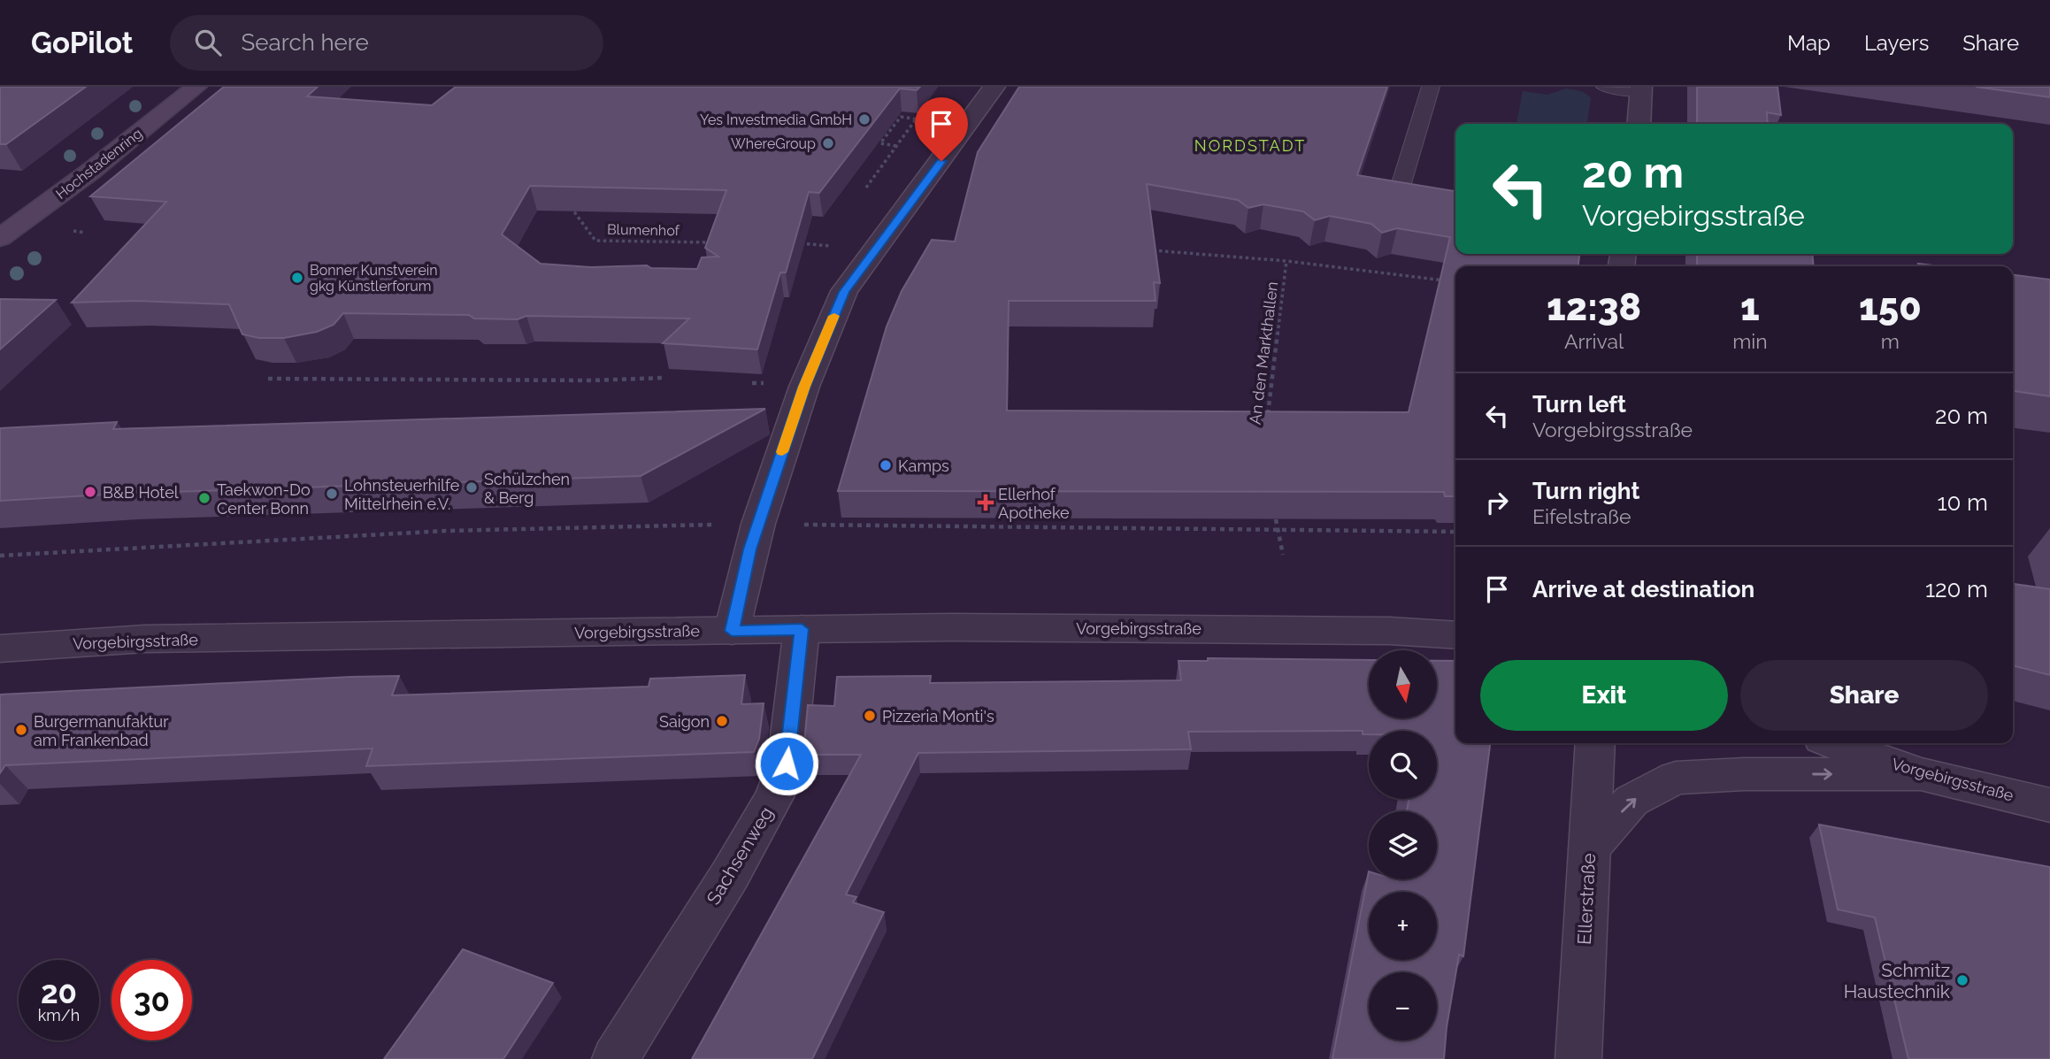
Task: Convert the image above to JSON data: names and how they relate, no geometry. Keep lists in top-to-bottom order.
{
  "streets": {
    "main road": ["Hochstadenring"],
    "street": ["Vorgebirgsstraße", "Sachsenweg", "Ellerstraße"],
    "path": ["Blumenhof", "An den Markthallen"]
  },
  "crossings": [
    ["Vorgebirgsstraße", "Sachsenweg"]
  ],
  "districts": ["NORDSTADT"],
  "places": {
    "other": [
      "Yes Investmedia GmbH",
      "WhereGroup",
      "Bonner Kunstverein gkg Künstlerforum",
      "Kamps",
      "Schülzchen & Berg",
      "B&B Hotel",
      "Lohnsteuerhilfe Mittelrhein e.V.",
      "Taekwon-Do Center Bonn",
      "Pizzeria Monti's",
      "Saigon",
      "Burgermanufaktur am Frankenbad",
      "Schmitz Haustechnik"
    ],
    "health": ["Ellerhof Apotheke"]
  },
  "north": "bottom",
  "page": {
    "header": "GoPilot",
    "search": "Search here",
    "nav": ["Map", "Layers", "Share"],
    "turn": ["20 m", "Vorgebirgsstraße"],
    "eta": [
      "12:38",
      "Arrival",
      "1",
      "min",
      "150",
      "m"
    ],
    "list": [
      {
        "name": "Turn left",
        "note": "Vorgebirgsstraße",
        "value": "20 m"
      },
      {
        "name": "Turn right",
        "note": "Eifelstraße",
        "value": "10 m"
      },
      {
        "name": "Arrive at destination",
        "value": "120 m"
      }
    ],
    "buttons": ["Exit", "Share"],
    "map_buttons": ["+", "−"],
    "speed": "20 km/h",
    "limit": "30"
  }
}
